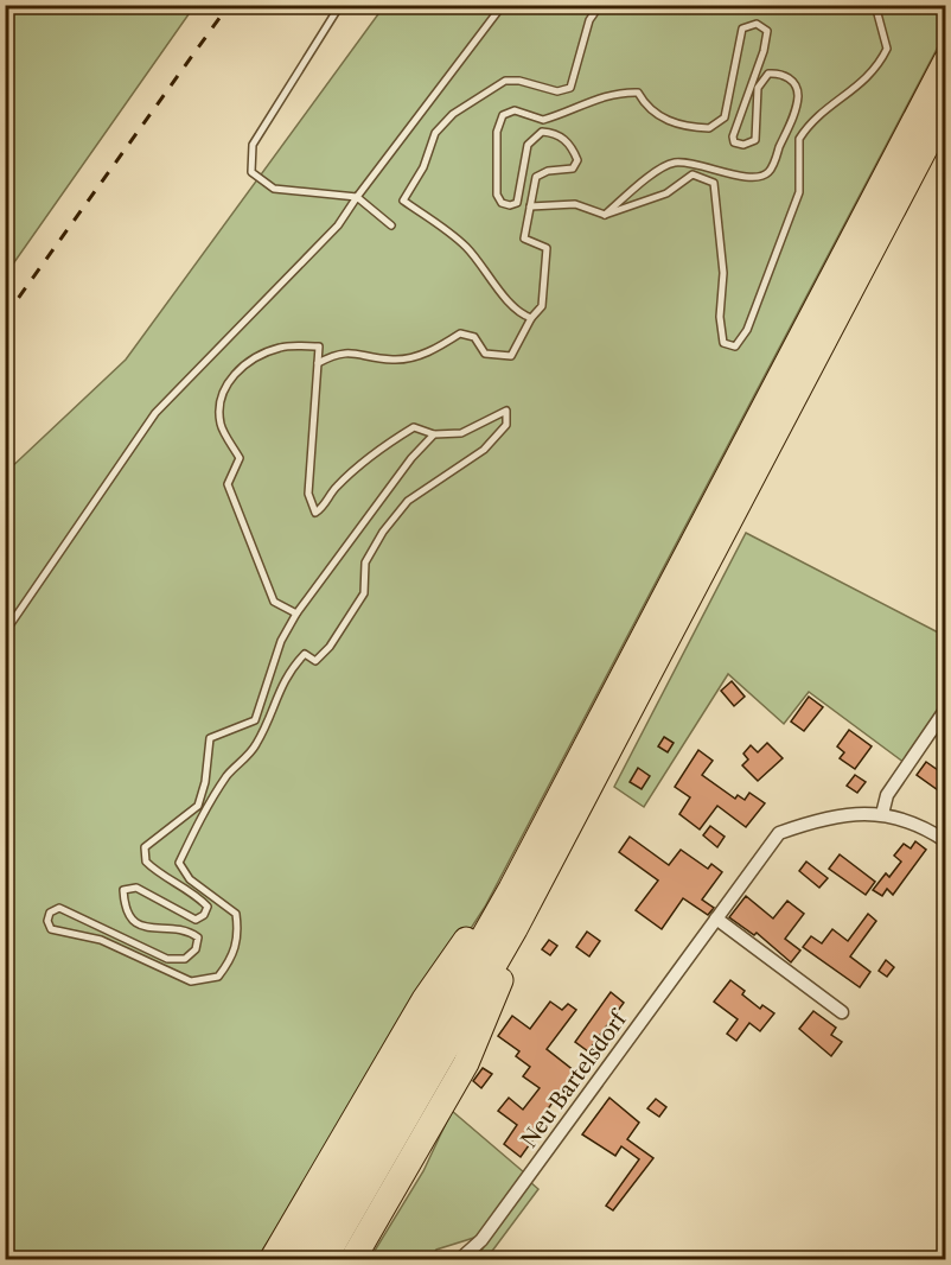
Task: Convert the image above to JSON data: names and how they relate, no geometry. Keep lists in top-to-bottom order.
{
  "streets": {
    "street": ["Neu Bartelsdorf"]
  }
}
